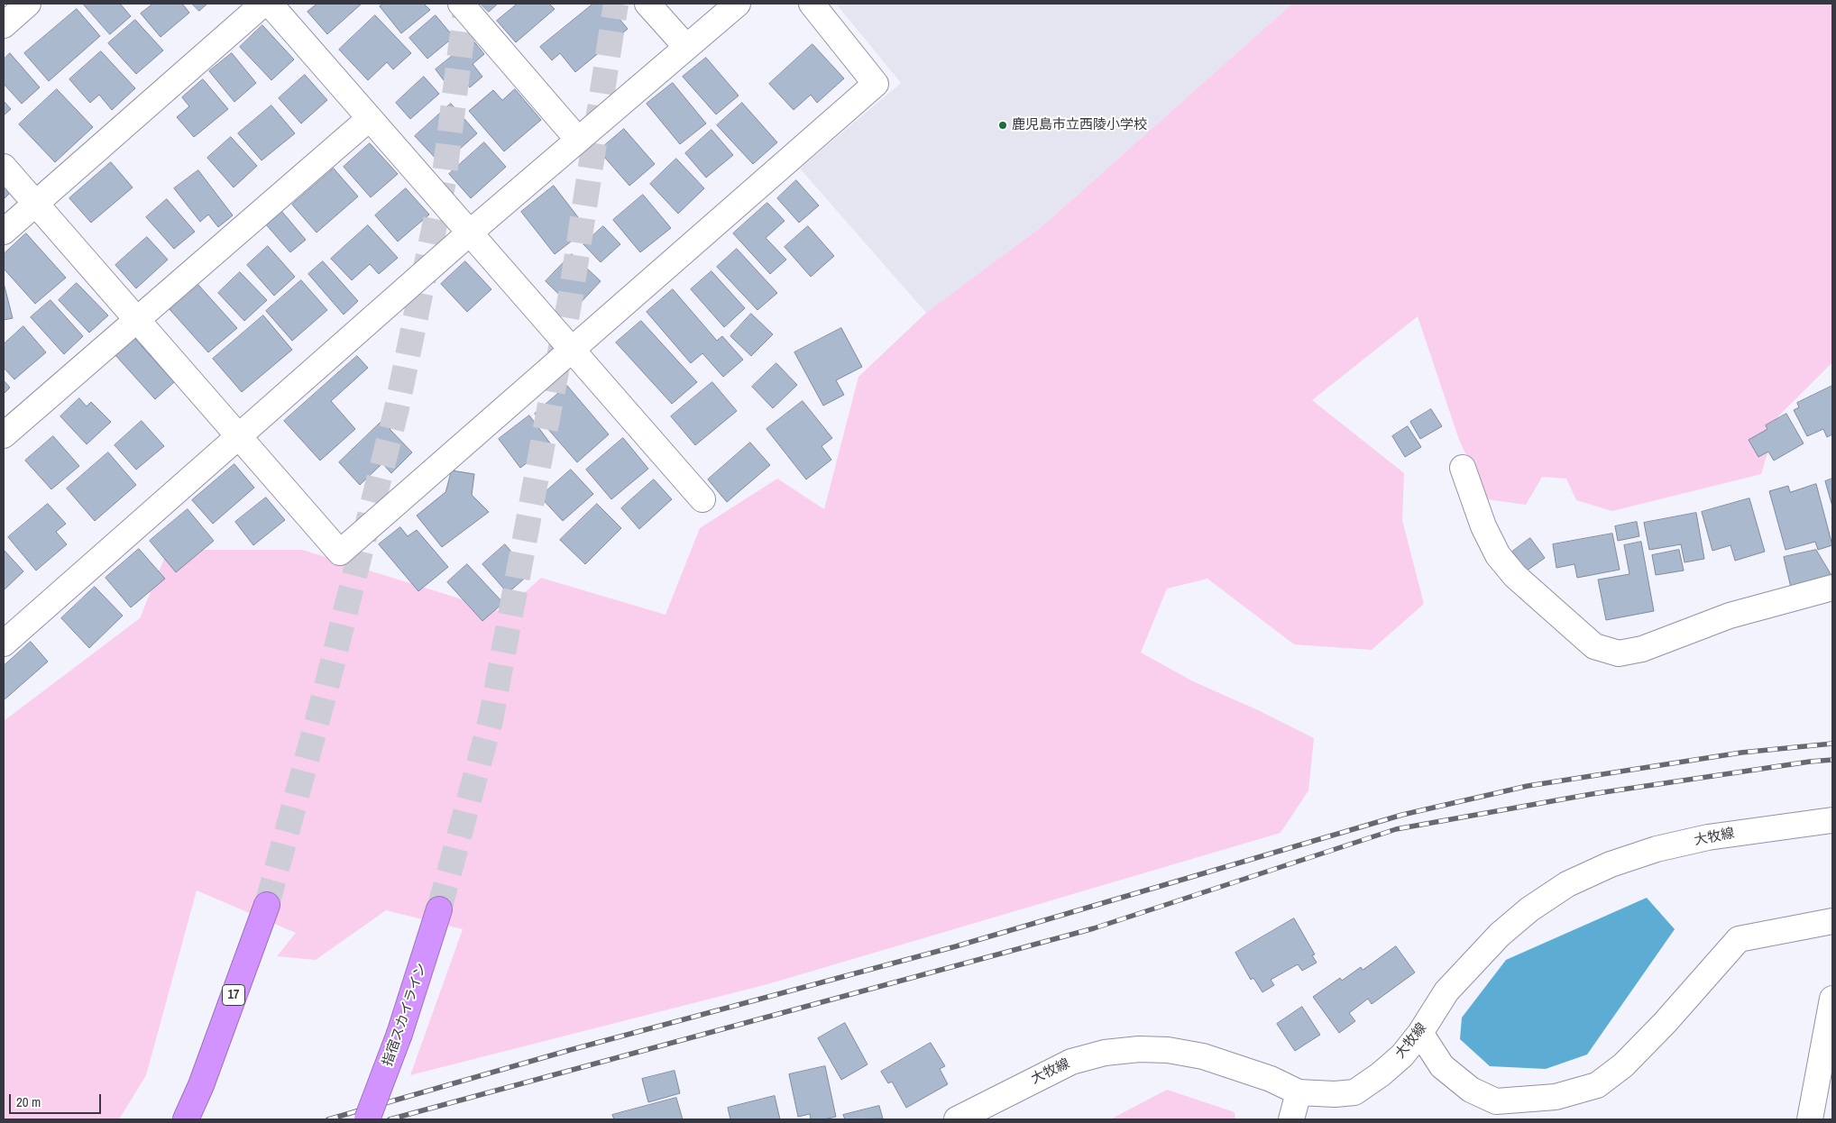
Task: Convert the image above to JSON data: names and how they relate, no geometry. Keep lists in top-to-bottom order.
{
  "streets": {
    "highway": ["17", "指宿スカイライン"],
    "street": ["大牧線"]
  },
  "places": ["鹿児島市立西陵小学校"],
  "scale_bar": "20 m"
}
